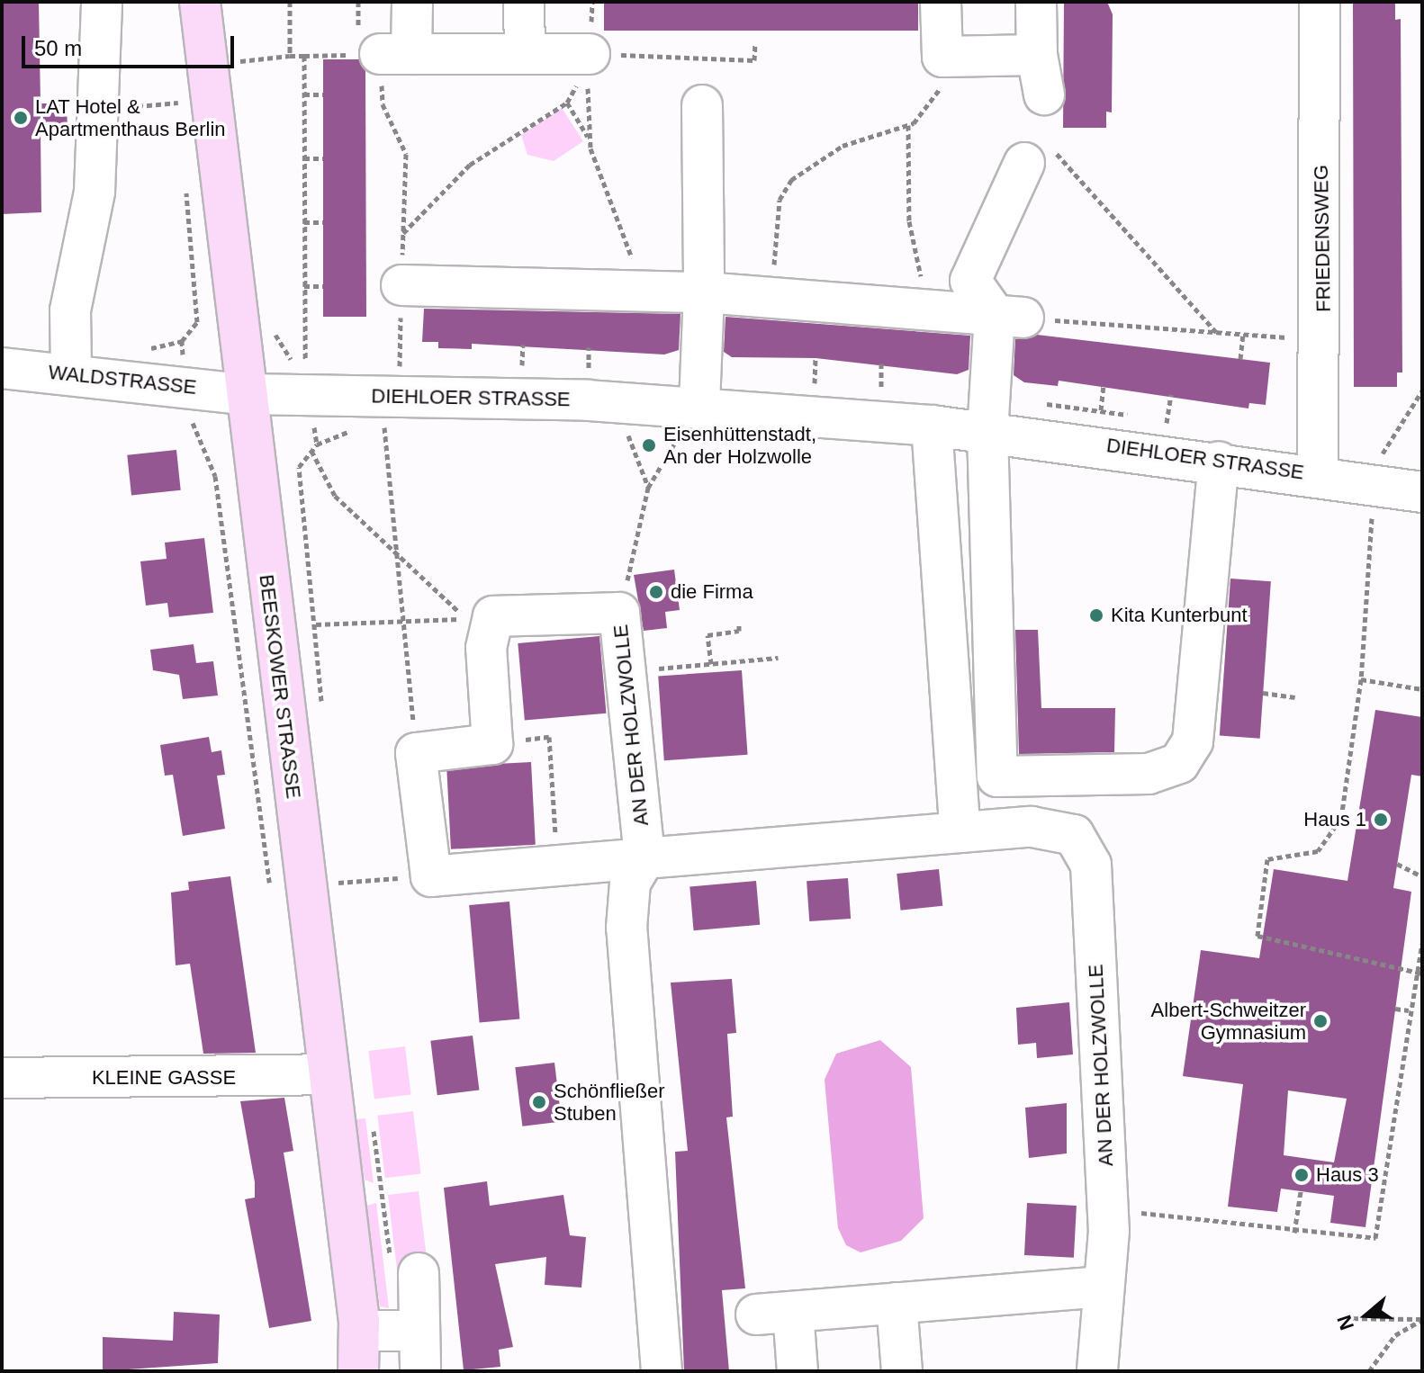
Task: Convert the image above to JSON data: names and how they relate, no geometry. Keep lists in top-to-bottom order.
{
  "streets": {
    "main road": ["BEESKOWER STRASSE"],
    "street": [
      "FRIEDENSWEG",
      "WALDSTRASSE",
      "DIEHLOER STRASSE",
      "AN DER HOLZWOLLE",
      "KLEINE GASSE"
    ]
  },
  "crossings": [
    ["FRIEDENSWEG", "DIEHLOER STRASSE"],
    ["WALDSTRASSE", "DIEHLOER STRASSE"],
    ["WALDSTRASSE", "BEESKOWER STRASSE"],
    ["DIEHLOER STRASSE", "BEESKOWER STRASSE"],
    ["BEESKOWER STRASSE", "KLEINE GASSE"]
  ],
  "places": [
    "LAT Hotel & Apartmenthaus Berlin",
    "Eisenhüttenstadt, An der Holzwolle",
    "die Firma",
    "Kita Kunterbunt",
    "Haus 1",
    "Albert-Schweitzer Gymnasium",
    "Schönfließer Stuben",
    "Haus 3"
  ],
  "scale_bar": "50 m",
  "north": "left"
}
